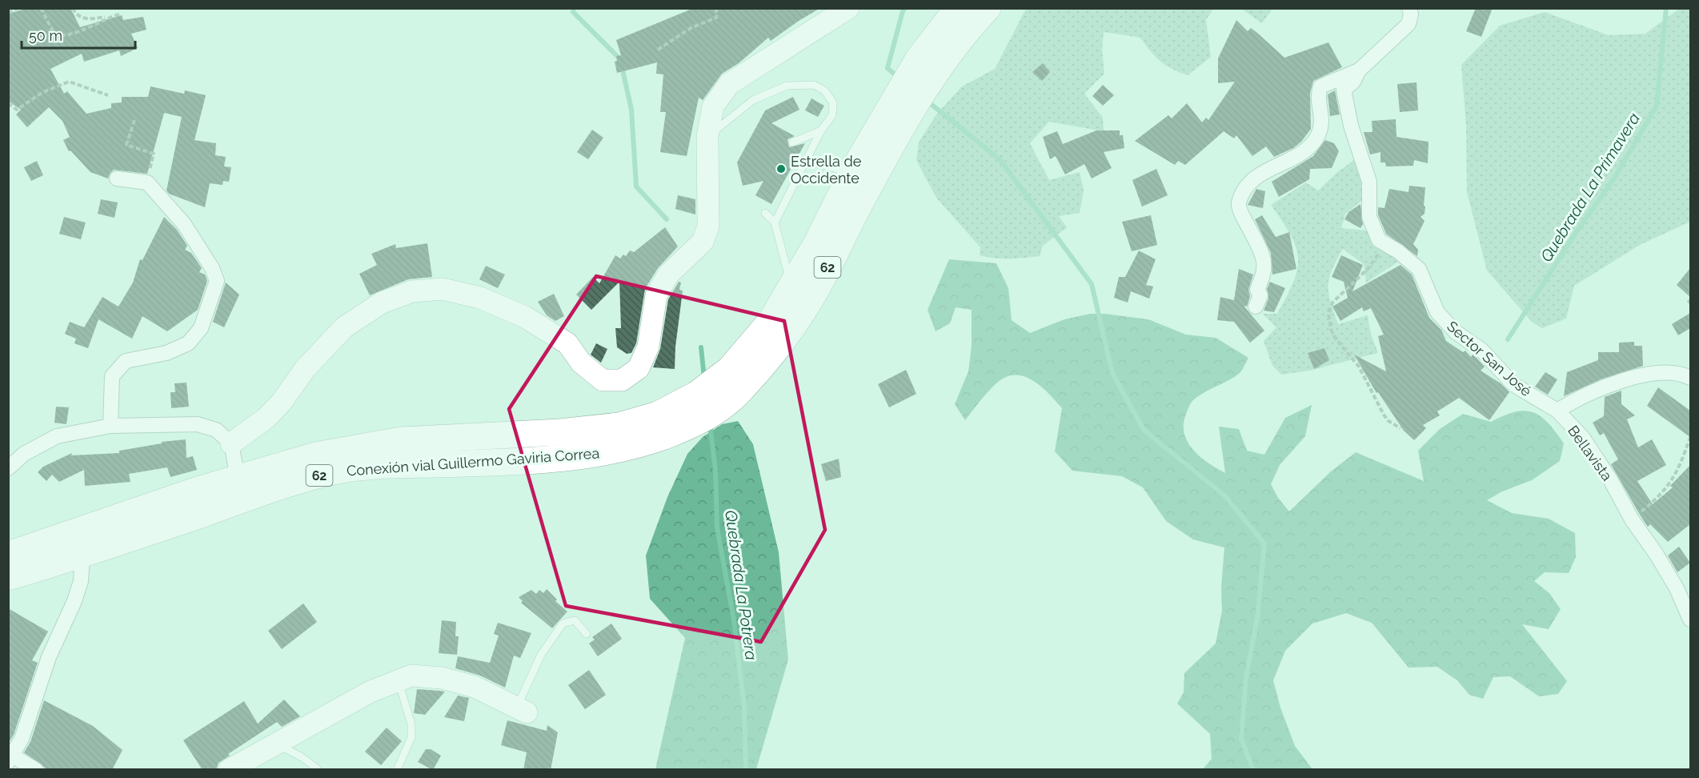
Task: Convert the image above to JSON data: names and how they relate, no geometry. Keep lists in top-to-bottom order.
{
  "streets": {
    "highway": ["62", "Conexión vial Guillermo Gaviria Correa"],
    "street": ["Sector San José", "Bellavista"]
  },
  "crossings": [
    ["Sector San José", "Bellavista"]
  ],
  "water": ["Quebrada La Primavera", "Quebrada La Potrera"],
  "places": ["Estrella de Occidente"],
  "scale_bar": "50 m"
}
